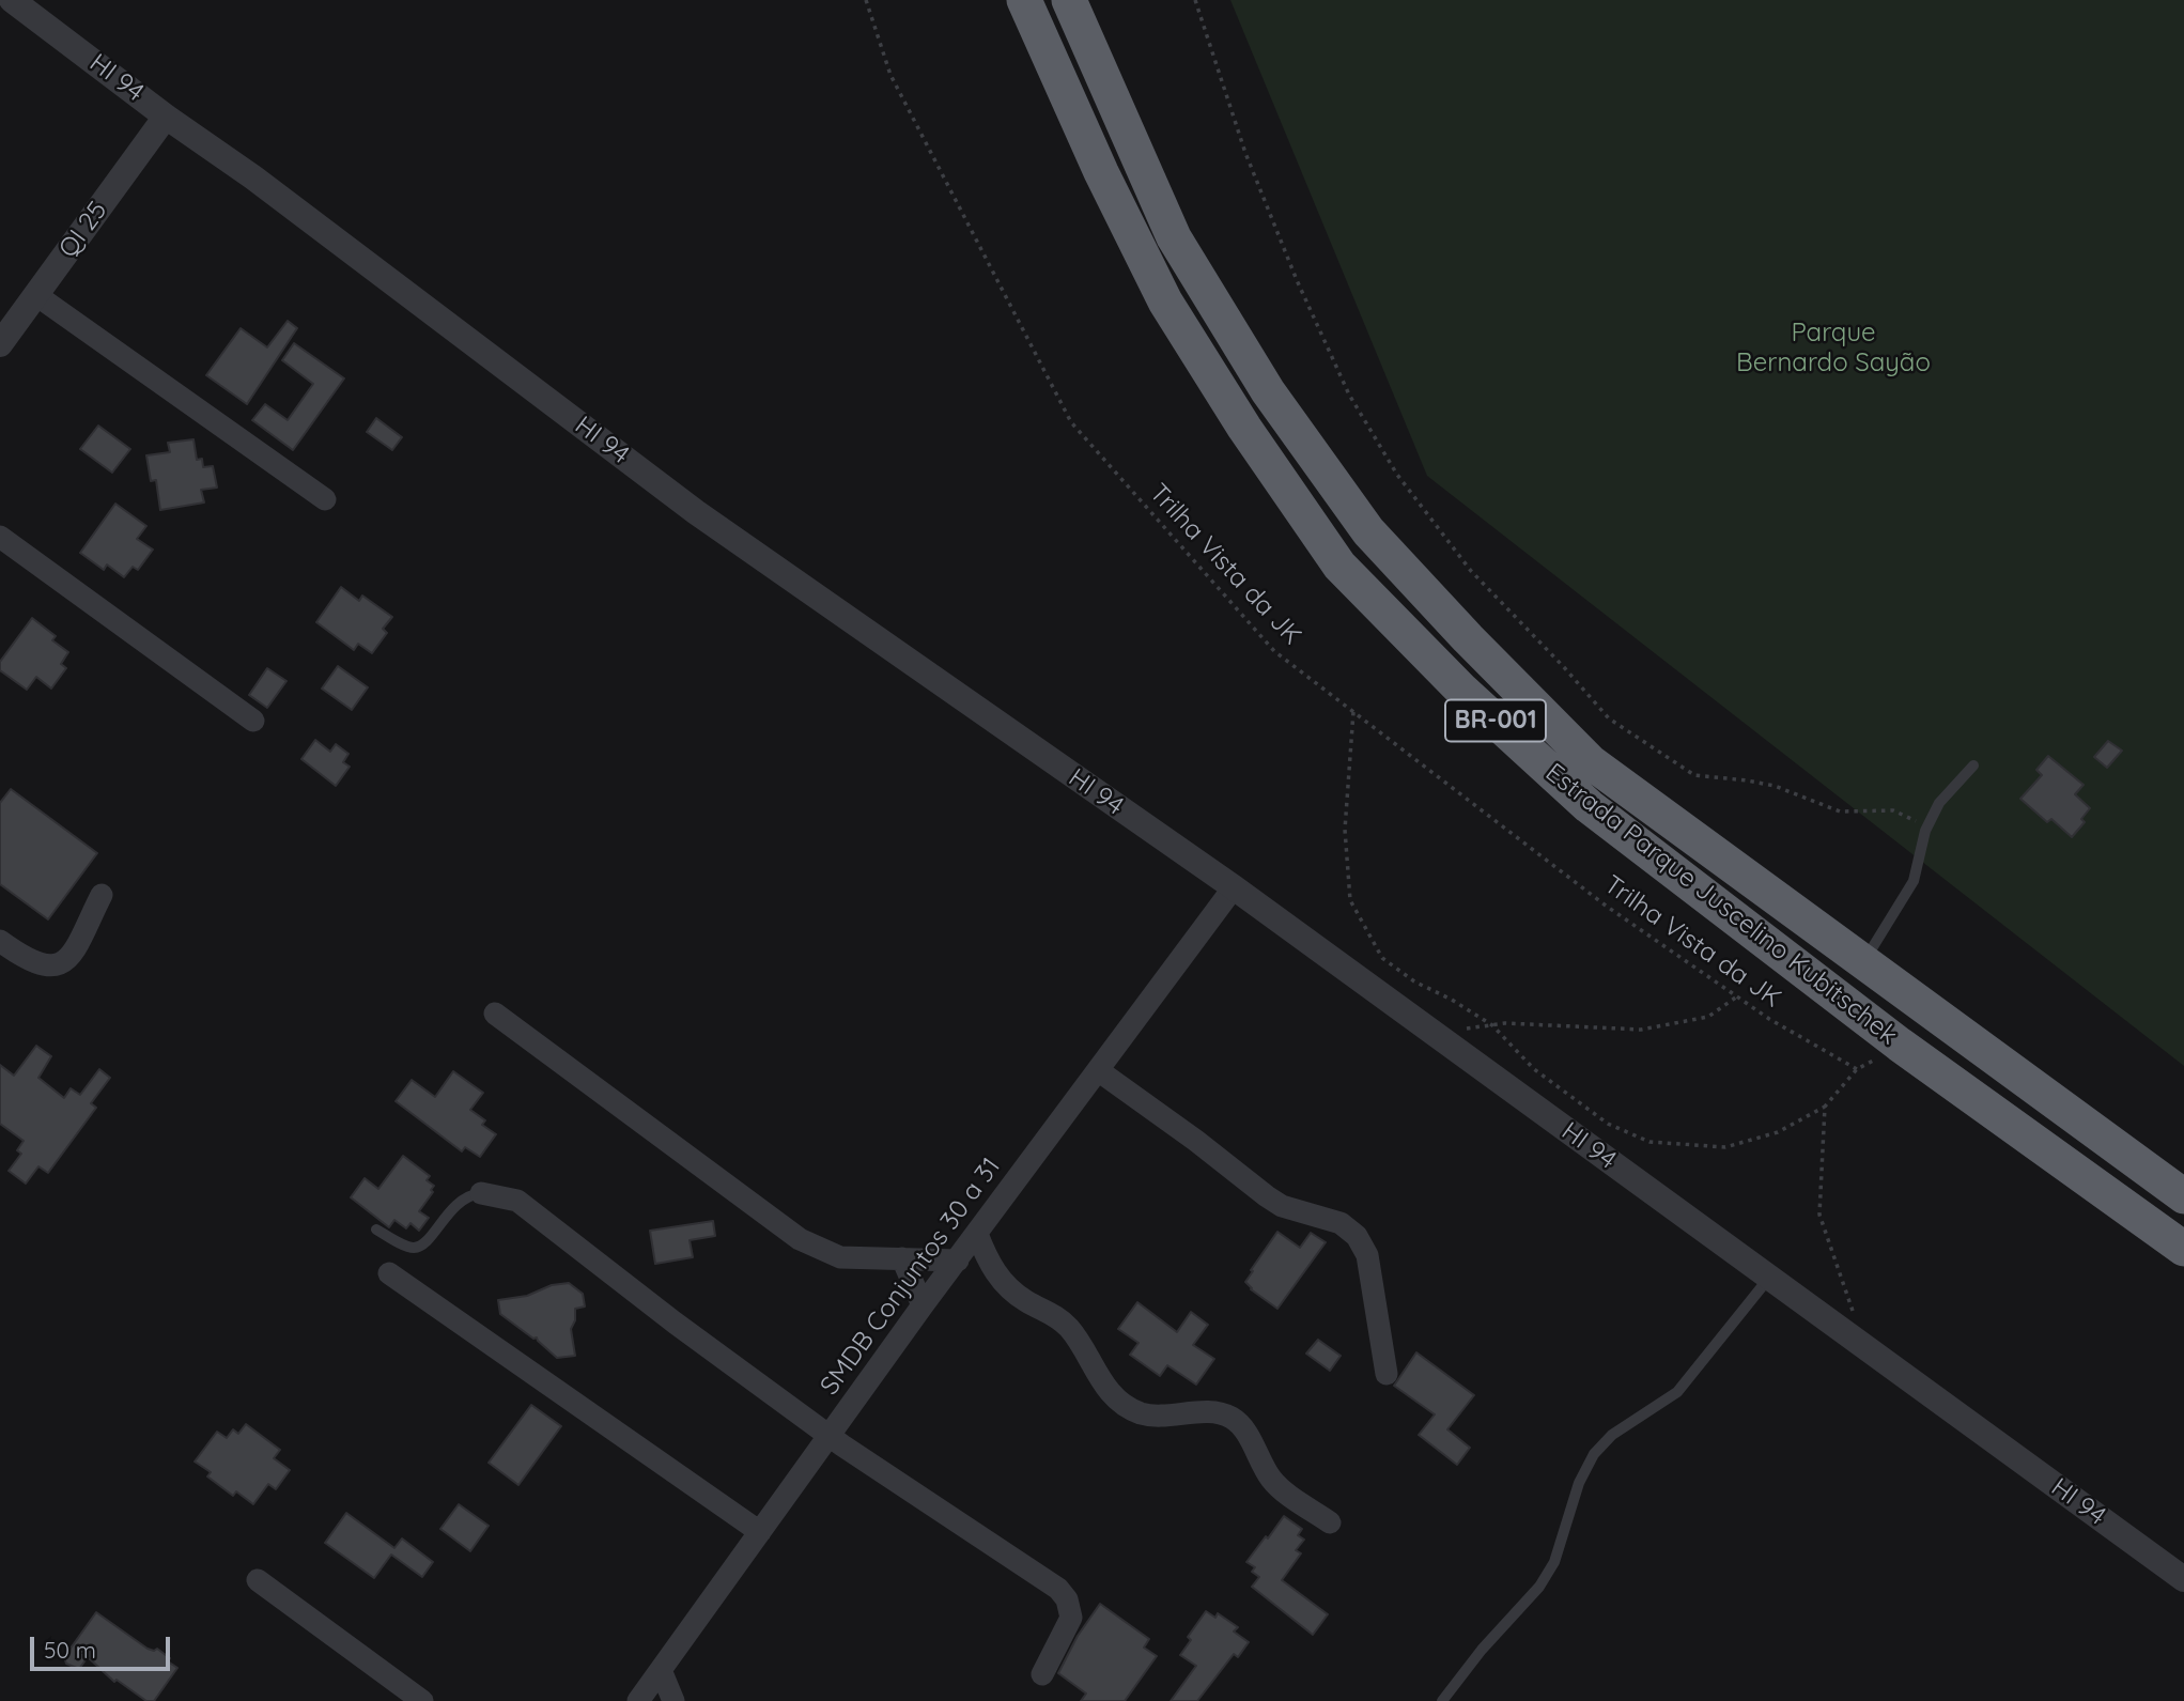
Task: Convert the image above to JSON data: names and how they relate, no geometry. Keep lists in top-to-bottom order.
{
  "streets": {
    "highway": ["BR-001", "Estrada Parque Juscelino Kubitschek"],
    "street": ["HI 94", "QI 25", "SMDB Conjuntos 30 a 31"],
    "path": ["Trilha Vista da JK"]
  },
  "crossings": [
    ["HI 94", "QI 25"],
    ["HI 94", "SMDB Conjuntos 30 a 31"]
  ],
  "parks": ["Parque Bernardo Sayão"],
  "scale_bar": "50 m"
}
